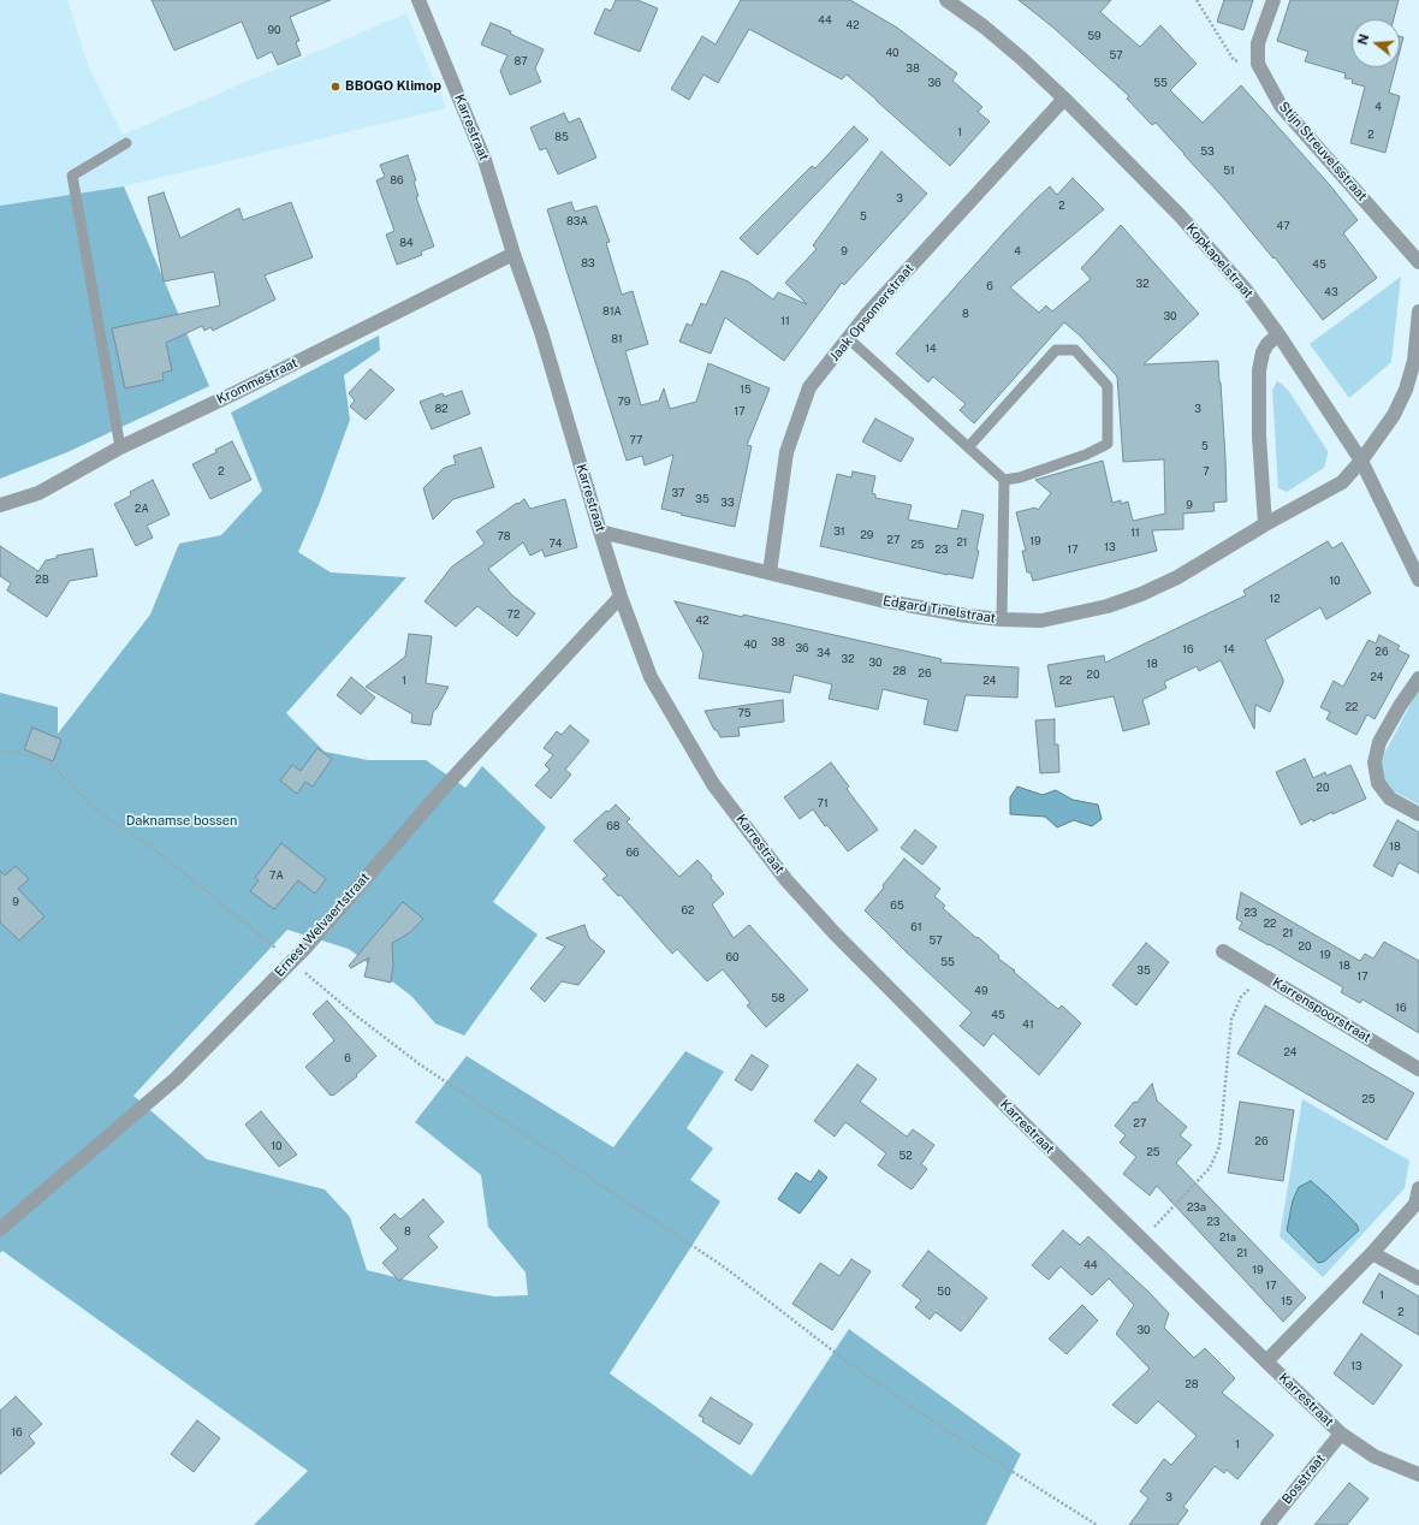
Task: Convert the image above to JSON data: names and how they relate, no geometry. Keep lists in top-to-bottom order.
{
  "streets": {
    "street": [
      "Karrestraat",
      "Stijn Streuvelsstraat",
      "Kopkapelstraat",
      "Jaak Opsomerstraat",
      "Krommestraat",
      "Edgard Tinelstraat",
      "Ernest Welvaertstraat",
      "Karrenspoorstraat",
      "Bosstraat"
    ]
  },
  "crossings": [
    ["Karrestraat", "Krommestraat"],
    ["Karrestraat", "Edgard Tinelstraat"],
    ["Karrestraat", "Ernest Welvaertstraat"],
    ["Karrestraat", "Bosstraat"],
    ["Kopkapelstraat", "Jaak Opsomerstraat"],
    ["Kopkapelstraat", "Edgard Tinelstraat"],
    ["Jaak Opsomerstraat", "Edgard Tinelstraat"]
  ],
  "parks": ["Daknamse bossen"],
  "places": ["BBOGO Klimop"],
  "house_numbers": [
    "44",
    "42",
    "90",
    "59",
    "40",
    "57",
    "87",
    "38",
    "36",
    "55",
    "4",
    "1",
    "2",
    "85",
    "53",
    "51",
    "86",
    "3",
    "2",
    "5",
    "83A",
    "47",
    "84",
    "9",
    "4",
    "83",
    "45",
    "32",
    "6",
    "43",
    "81A",
    "8",
    "30",
    "11",
    "81",
    "14",
    "15",
    "79",
    "82",
    "3",
    "17",
    "77",
    "5",
    "2",
    "7",
    "37",
    "35",
    "33",
    "9",
    "2A",
    "31",
    "11",
    "29",
    "78",
    "27",
    "19",
    "21",
    "74",
    "25",
    "13",
    "23",
    "17",
    "2B",
    "10",
    "12",
    "72",
    "42",
    "38",
    "40",
    "36",
    "16",
    "14",
    "26",
    "34",
    "32",
    "30",
    "18",
    "28",
    "26",
    "20",
    "24",
    "1",
    "24",
    "22",
    "22",
    "75",
    "20",
    "71",
    "68",
    "18",
    "66",
    "7A",
    "9",
    "65",
    "62",
    "23",
    "22",
    "61",
    "21",
    "57",
    "20",
    "19",
    "60",
    "55",
    "18",
    "35",
    "17",
    "49",
    "58",
    "16",
    "45",
    "41",
    "24",
    "6",
    "25",
    "27",
    "26",
    "10",
    "25",
    "52",
    "23a",
    "23",
    "8",
    "21a",
    "21",
    "44",
    "19",
    "17",
    "50",
    "1",
    "15",
    "2",
    "30",
    "13",
    "28",
    "16",
    "1",
    "3"
  ],
  "north": "left"
}
